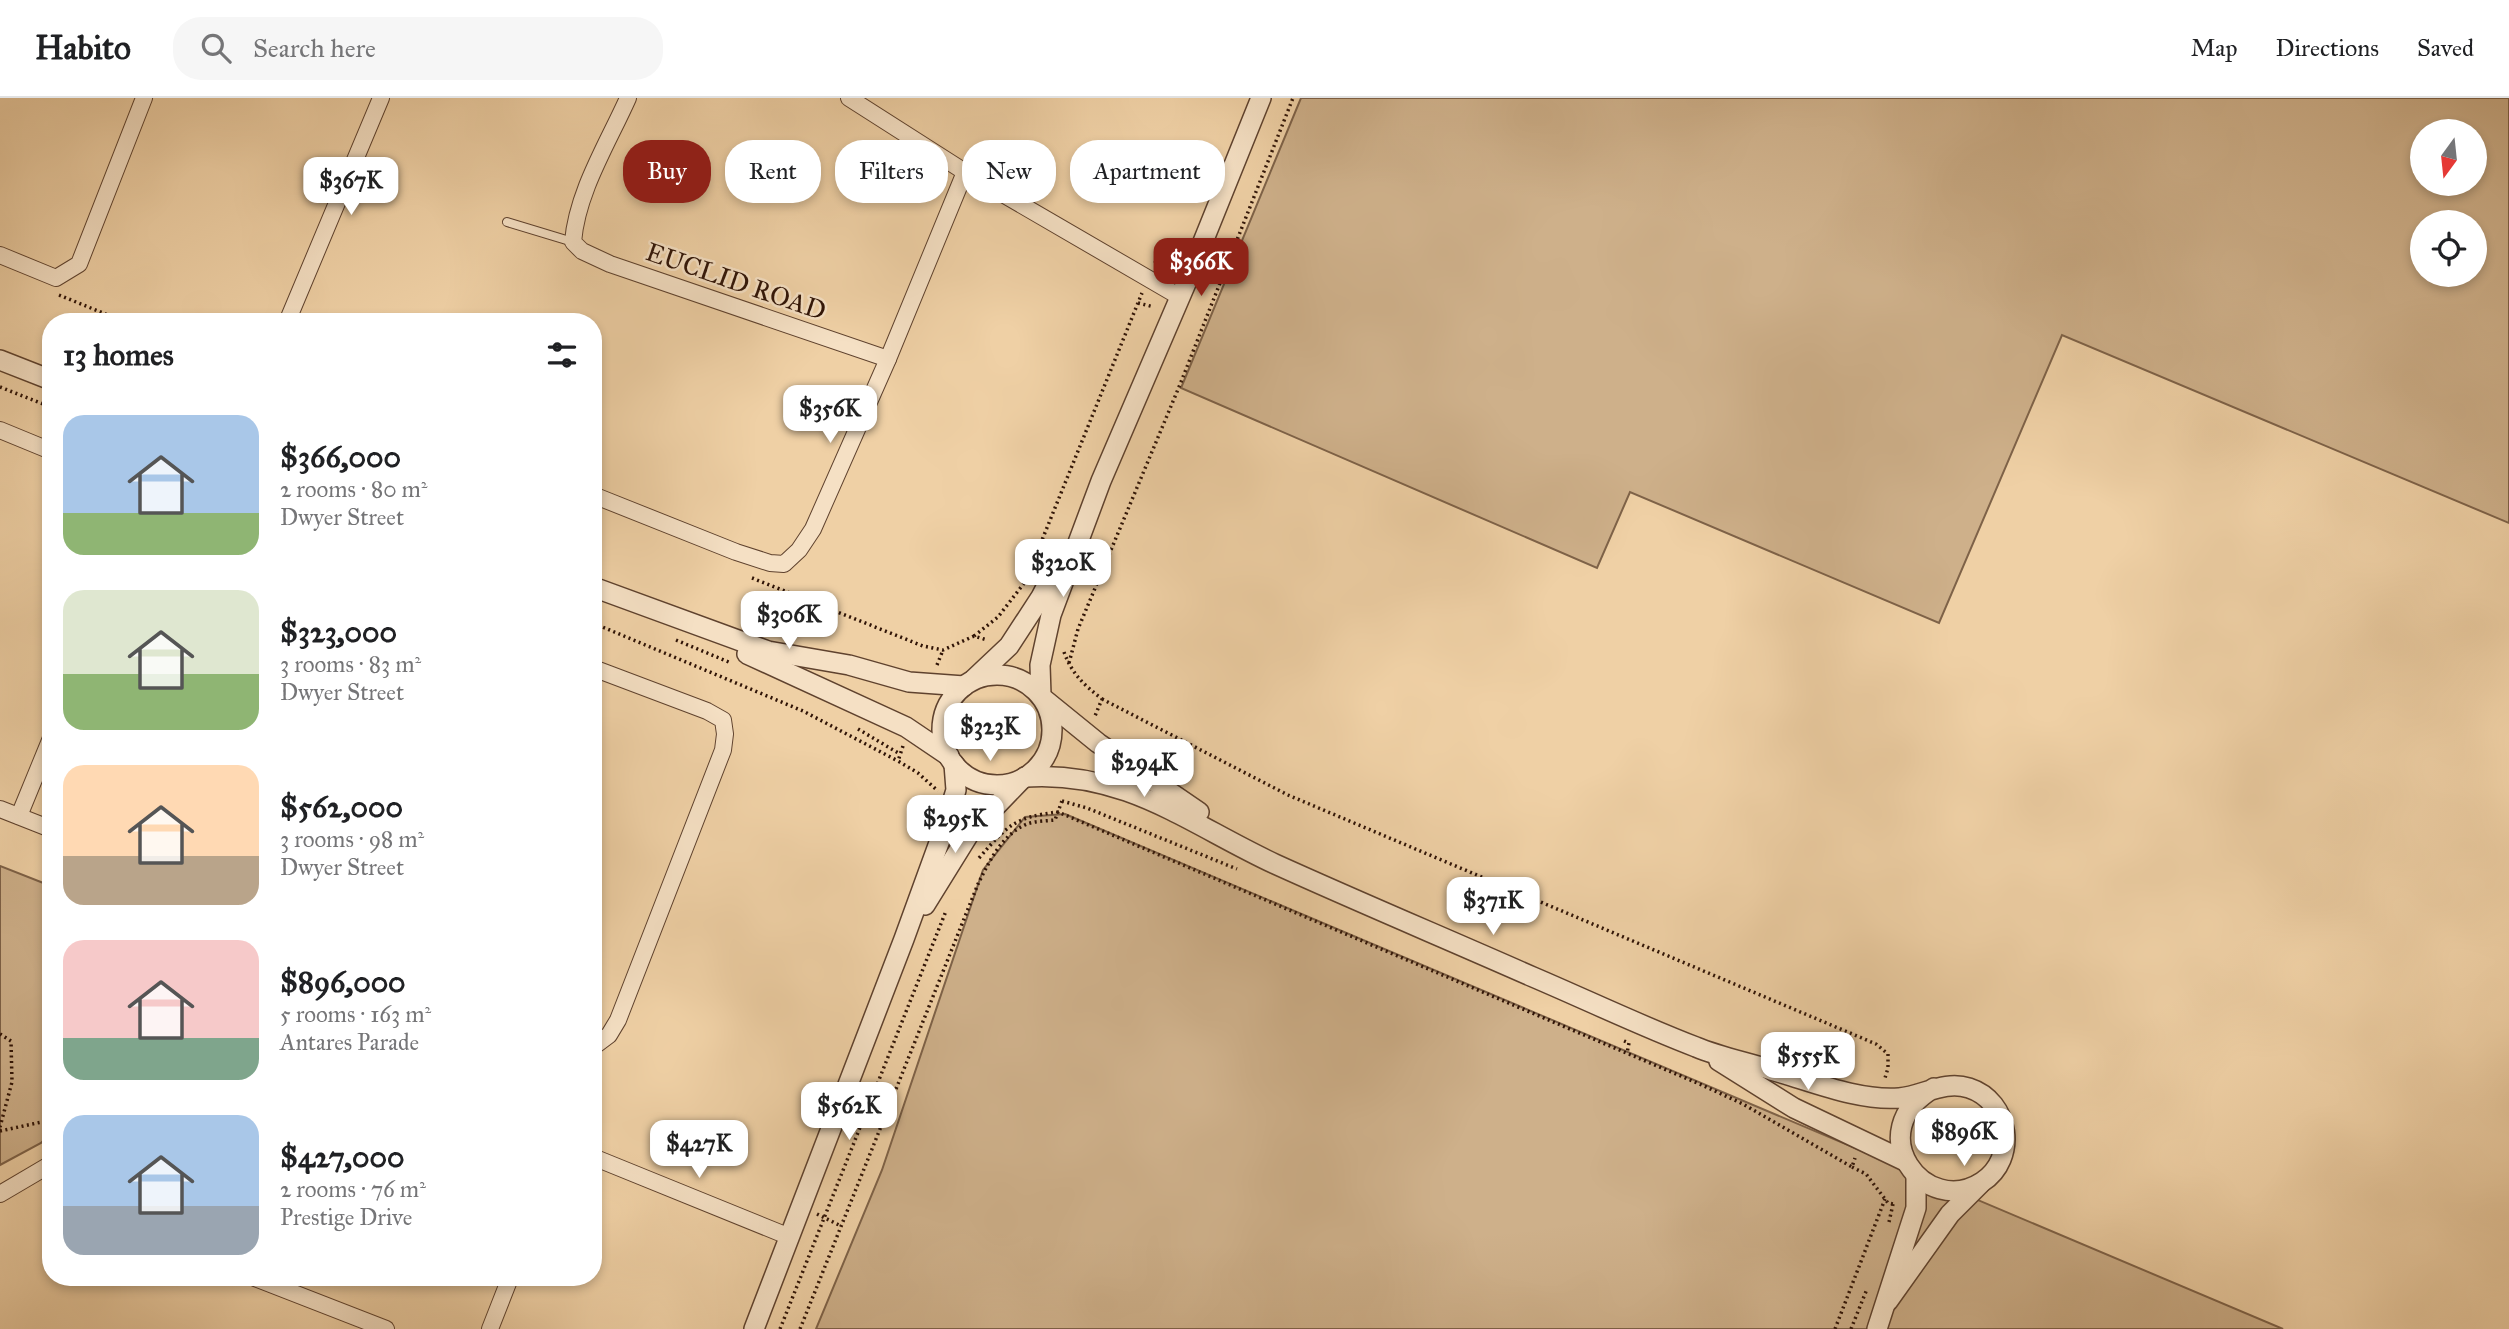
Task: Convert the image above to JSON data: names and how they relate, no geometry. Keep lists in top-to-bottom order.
{
  "streets": {
    "street": ["EUCLID ROAD"]
  },
  "north": "bottom",
  "page": {
    "header": "Habito",
    "search": "Search here",
    "nav": ["Map", "Directions", "Saved"],
    "chip": [
      "Buy",
      "Rent",
      "Filters",
      "New",
      "Apartment"
    ],
    "price": [
      "$367K",
      "$366K",
      "$356K",
      "$320K",
      "$306K",
      "$323K",
      "$294K",
      "$295K",
      "$371K",
      "$555K",
      "$562K",
      "$896K",
      "$427K"
    ],
    "heading": "13 homes",
    "list": [
      {
        "name": "$366,000",
        "note": "2 rooms · 80 m² · Dwyer Street"
      },
      {
        "name": "$323,000",
        "note": "3 rooms · 83 m² · Dwyer Street"
      },
      {
        "name": "$562,000",
        "note": "3 rooms · 98 m² · Dwyer Street"
      },
      {
        "name": "$896,000",
        "note": "5 rooms · 163 m² · Antares Parade"
      },
      {
        "name": "$427,000",
        "note": "2 rooms · 76 m² · Prestige Drive"
      }
    ]
  }
}
